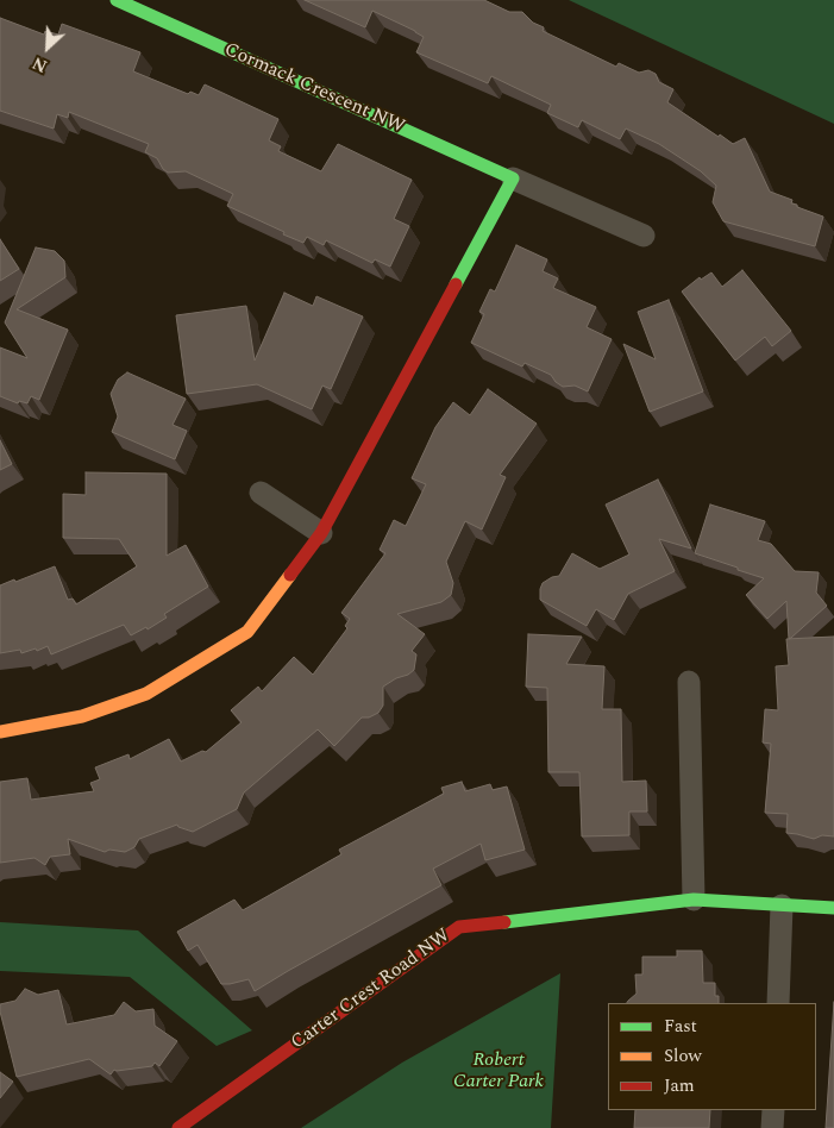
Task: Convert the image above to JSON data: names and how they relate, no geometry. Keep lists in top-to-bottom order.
{
  "streets": {
    "street": ["Cormack Crescent NW", "Carter Crest Road NW"]
  },
  "parks": ["Robert Carter Park"],
  "legend": ["Fast", "Slow", "Jam"],
  "north": "bottom left"
}
